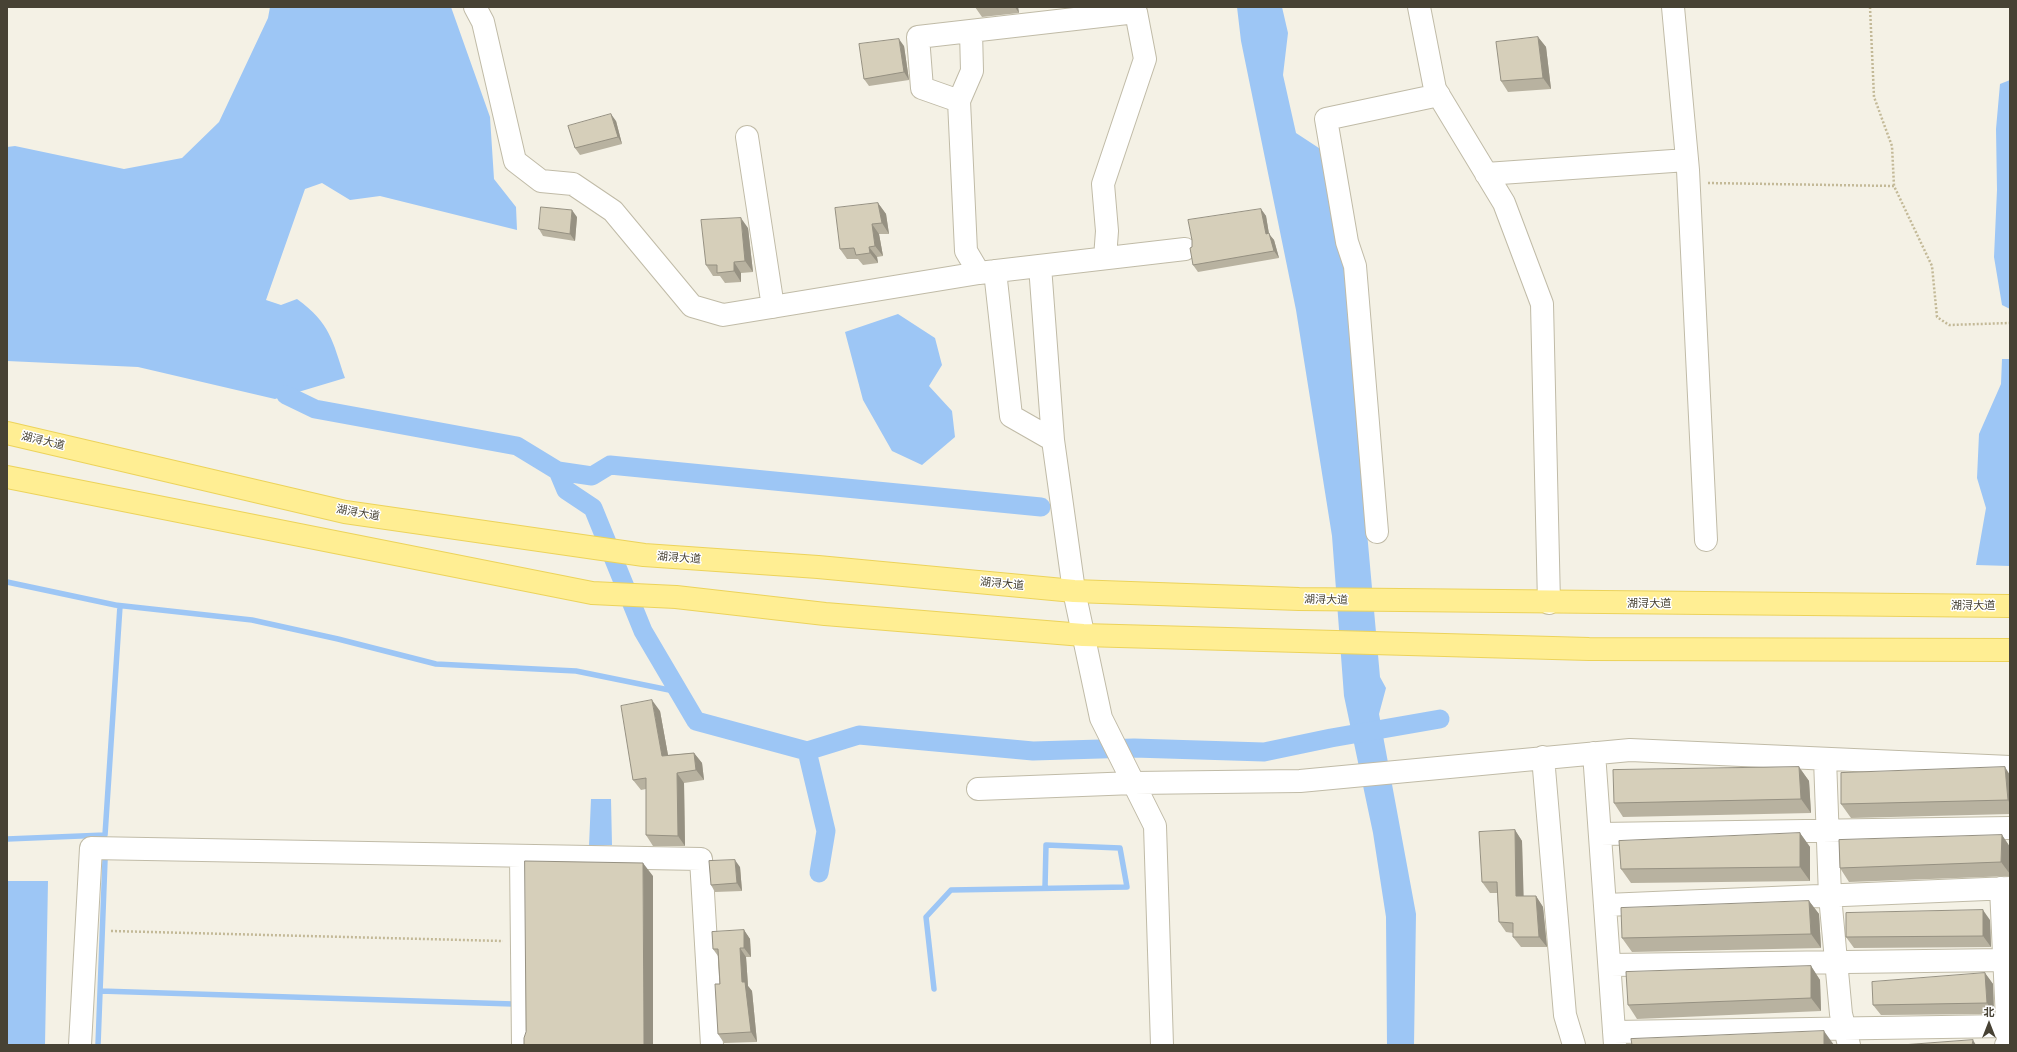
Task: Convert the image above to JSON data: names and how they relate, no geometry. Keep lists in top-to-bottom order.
{
  "streets": {
    "main road": ["湖浔大道"]
  },
  "north": "top"
}
